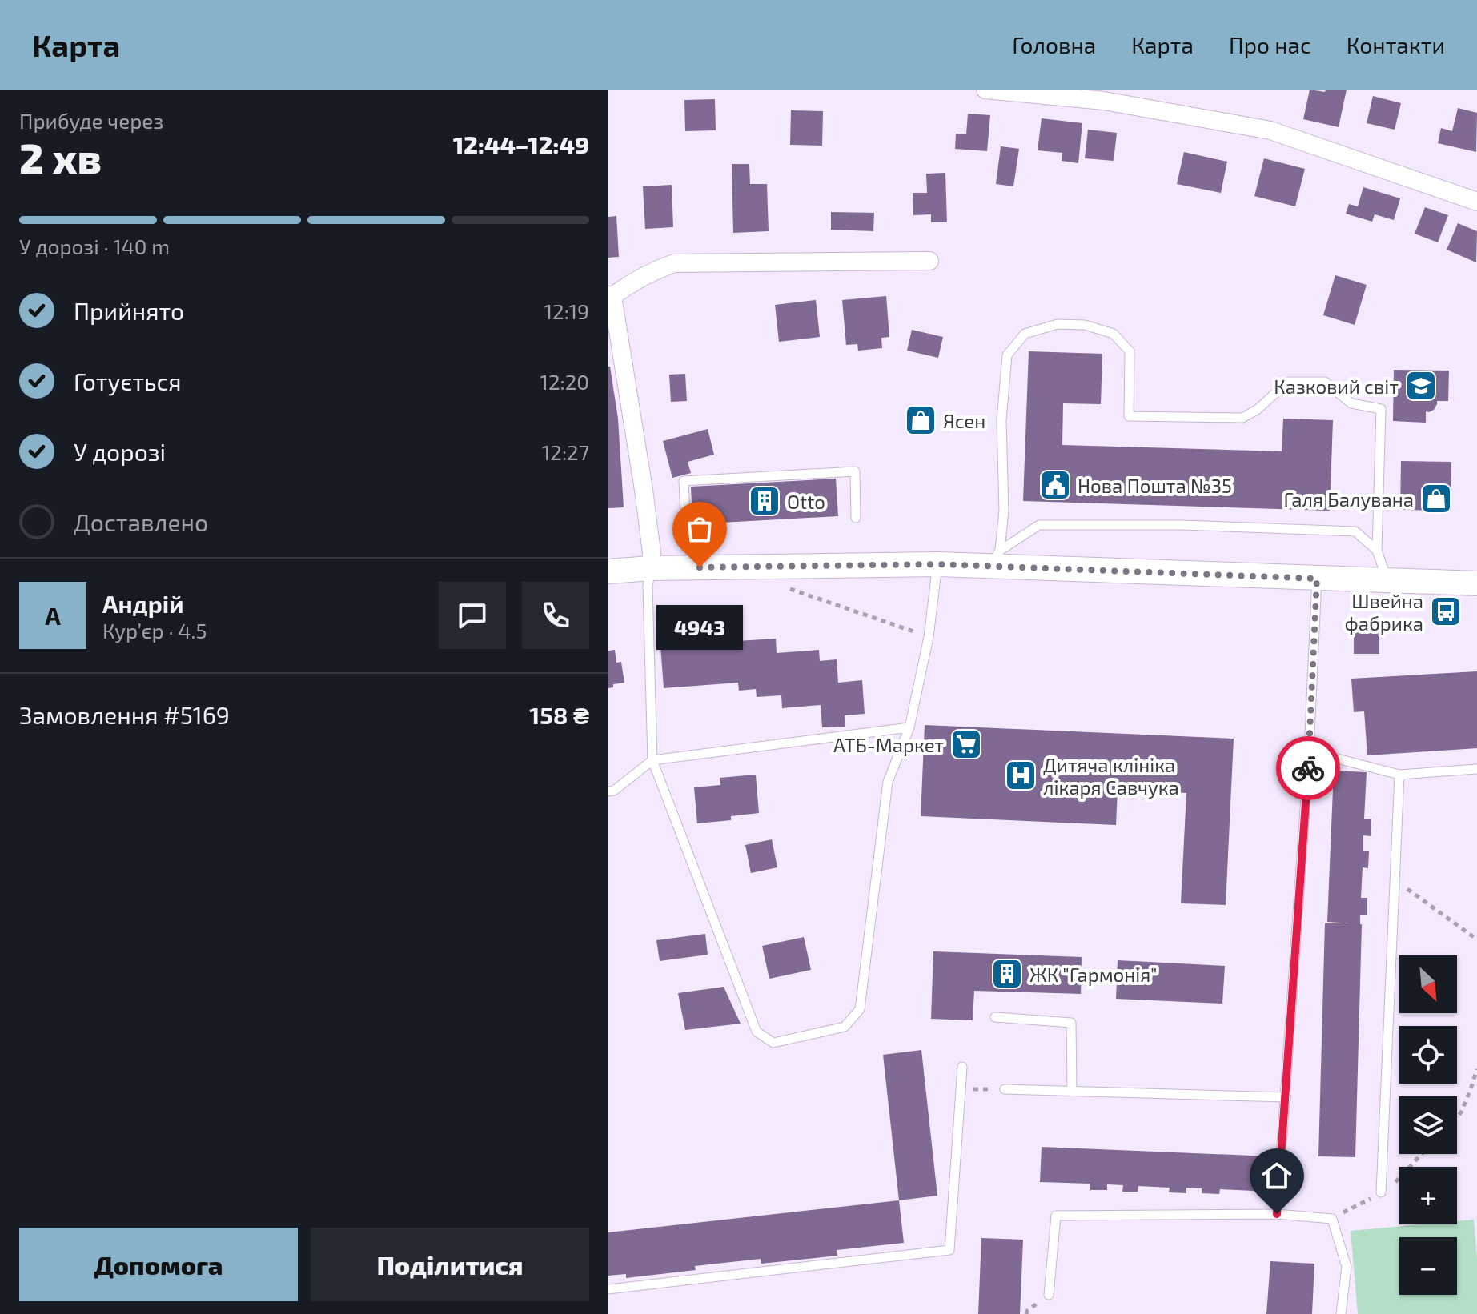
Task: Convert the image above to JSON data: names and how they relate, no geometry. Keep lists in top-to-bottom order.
{
  "places": {
    "school or university": ["Казковий світ"],
    "shop": ["Ясен", "Галя Балувана"],
    "public building": ["Нова Пошта №35"],
    "building": ["Otto", "ЖК \"Гармонія\""],
    "other": ["4943"],
    "bus stop": ["Швейна фабрика"],
    "supermarket": ["АТБ-Маркет"],
    "hospital": ["Дитяча клініка лікаря Савчука"]
  },
  "north": "bottom right",
  "page": {
    "header": "Карта",
    "nav": [
      "Головна",
      "Карта",
      "Про нас",
      "Контакти"
    ],
    "heading": ["2 хв", "Прибуде через", "12:44–12:49"],
    "panel": [
      "Андрій",
      "Кур’єр · 4.5",
      "Замовлення #5169",
      "158 ₴"
    ],
    "bar": "У дорозі · 140 m",
    "list": [
      ["Прийнято", "12:19"],
      ["Готується", "12:20"],
      ["У дорозі", "12:27"],
      "Доставлено"
    ],
    "round": "А",
    "bubble": "4943",
    "map_buttons": ["+", "−"],
    "buttons": ["Допомога", "Поділитися"]
  }
}
